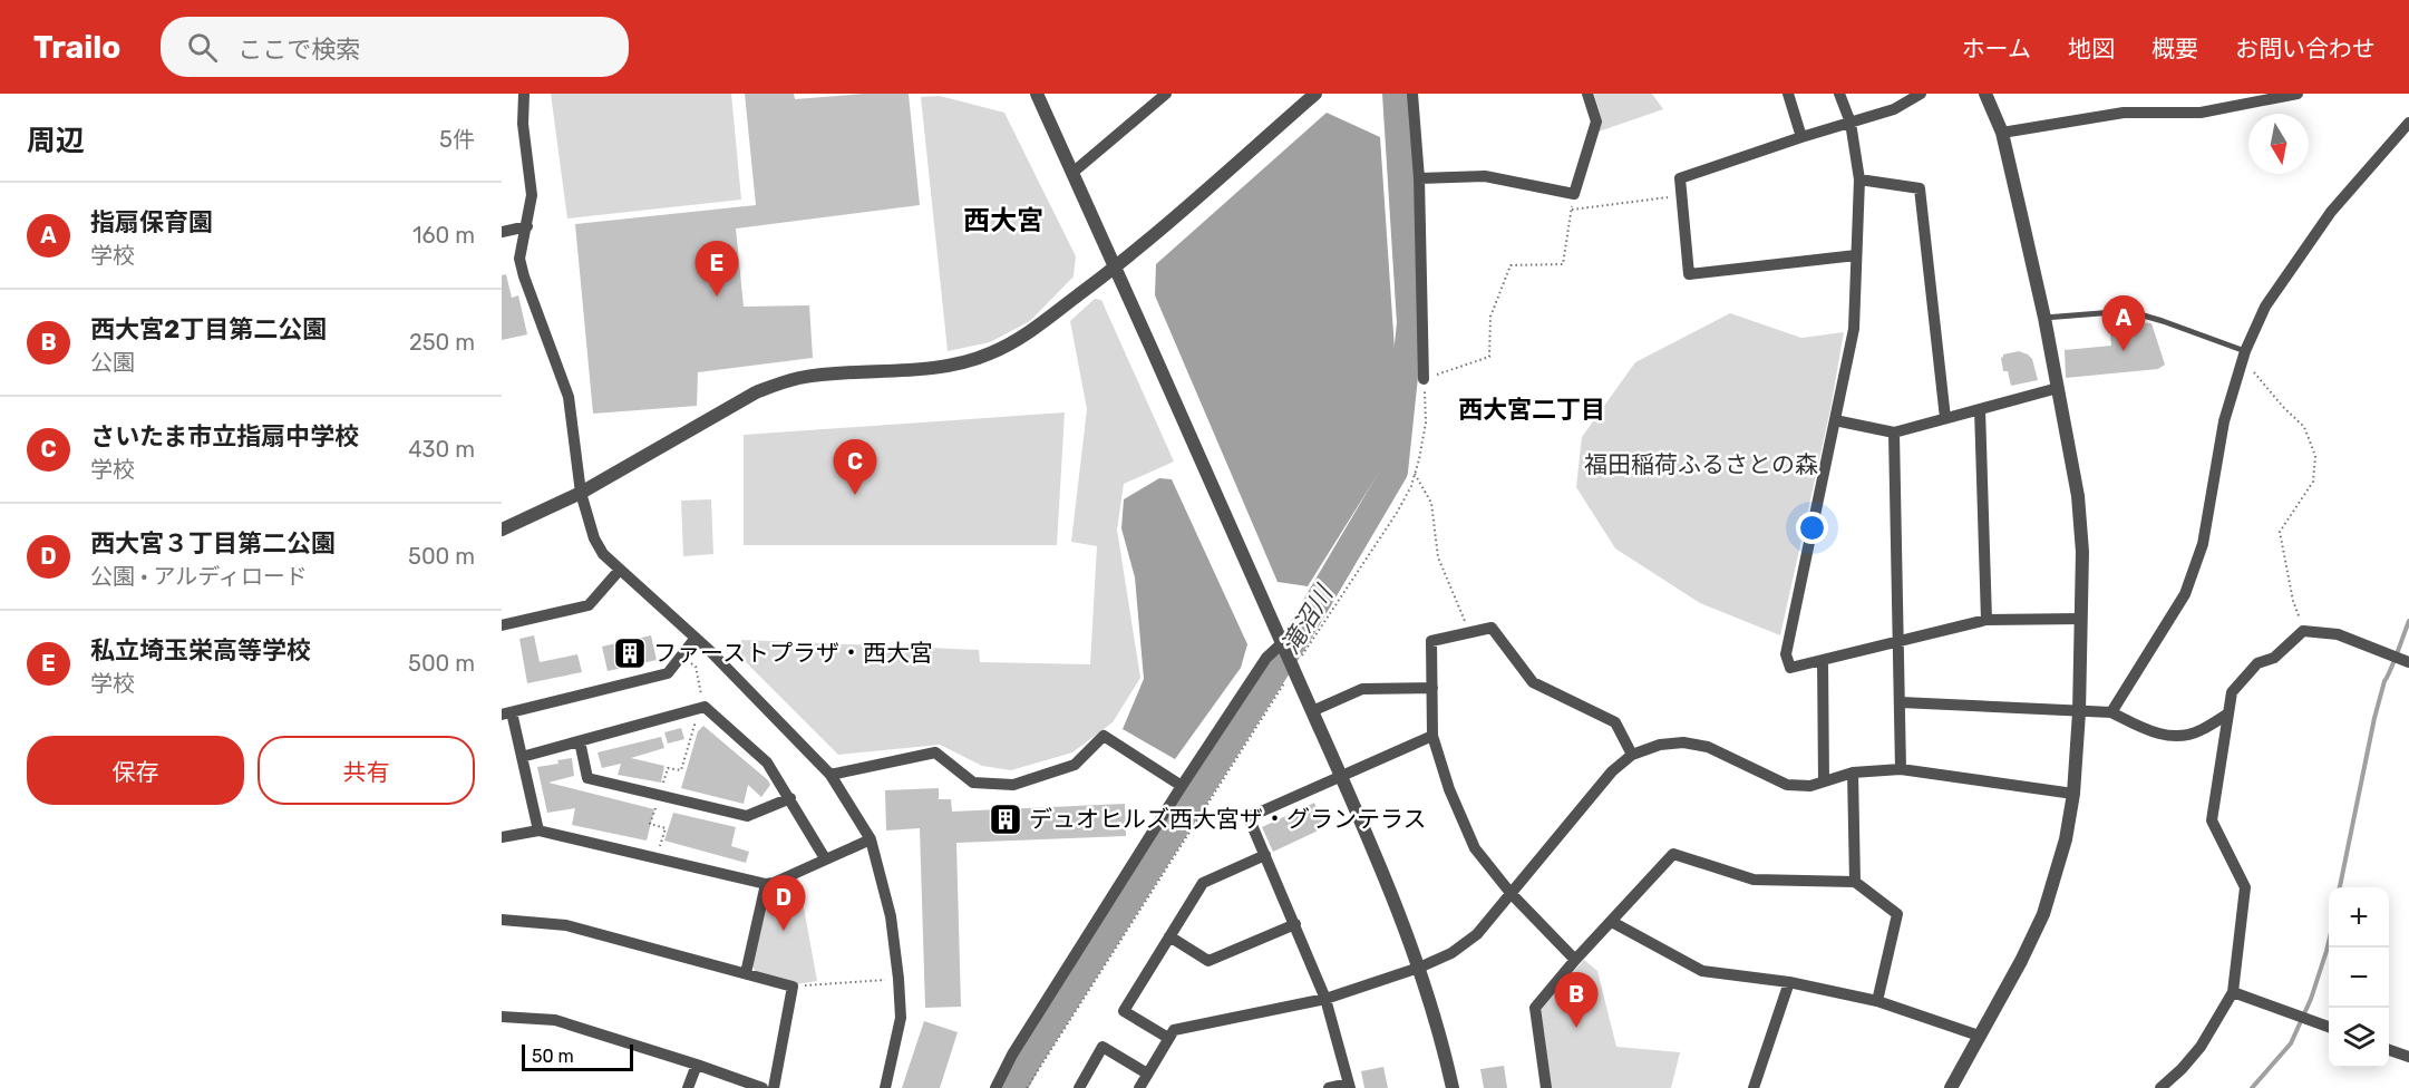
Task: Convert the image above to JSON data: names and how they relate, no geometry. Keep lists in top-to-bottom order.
{
  "districts": ["西大宮", "西大宮二丁目"],
  "water": ["滝沼川"],
  "parks": ["福田稲荷ふるさとの森"],
  "places": {
    "building": ["ファーストプラザ・西大宮", "デュオヒルズ西大宮ザ・グランテラス"]
  },
  "scale_bar": "50 m",
  "north": "bottom",
  "page": {
    "header": "Trailo",
    "search": "ここで検索",
    "nav": [
      "ホーム",
      "地図",
      "概要",
      "お問い合わせ"
    ],
    "heading": ["周辺", "5件"],
    "list": [
      {
        "mark": "A",
        "name": "指扇保育園",
        "note": "学校",
        "value": "160 m"
      },
      {
        "mark": "B",
        "name": "西大宮2丁目第二公園",
        "note": "公園",
        "value": "250 m"
      },
      {
        "mark": "C",
        "name": "さいたま市立指扇中学校",
        "note": "学校",
        "value": "430 m"
      },
      {
        "mark": "D",
        "name": "西大宮３丁目第二公園",
        "note": "公園 · アルディロード",
        "value": "500 m"
      },
      {
        "mark": "E",
        "name": "私立埼玉栄高等学校",
        "note": "学校",
        "value": "500 m"
      }
    ],
    "pins": [
      "E",
      "A",
      "C",
      "D",
      "B"
    ],
    "buttons": ["保存", "共有"],
    "map_buttons": ["+", "−"],
    "scale": "50 m"
  }
}
